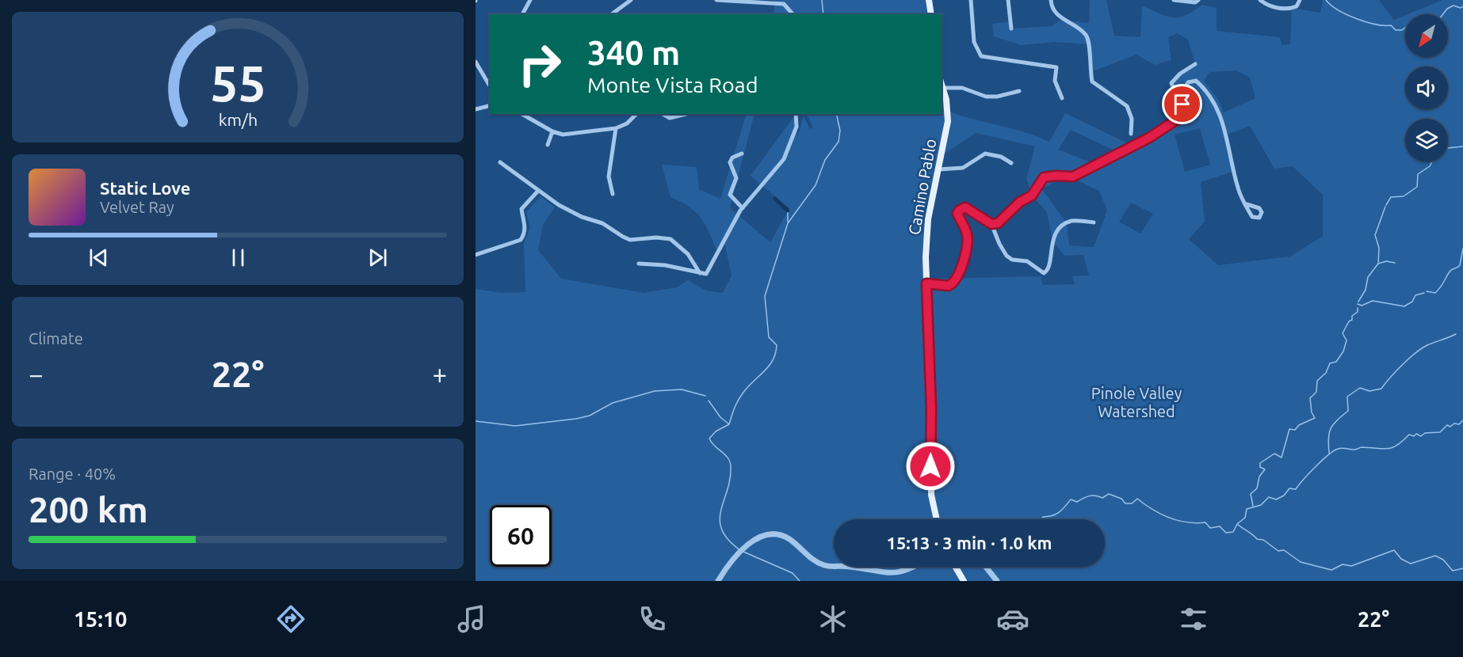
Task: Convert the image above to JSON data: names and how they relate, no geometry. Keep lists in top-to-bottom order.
{
  "streets": {
    "main road": ["Camino Pablo"]
  },
  "parks": ["Pinole Valley Watershed"],
  "north": "bottom left",
  "page": {
    "turn": ["340 m", "Monte Vista Road"],
    "song": ["Static Love", "Velvet Ray"],
    "tile": [
      "Climate",
      ["Range · 40%", "200 km"]
    ],
    "heat": ["−", "22°", "+"],
    "limit": "60",
    "trip": "15:13 · 3 min · 1.0 km",
    "tabs": ["15:10", "22°"],
    "gauge": ["55", "km/h"]
  }
}
